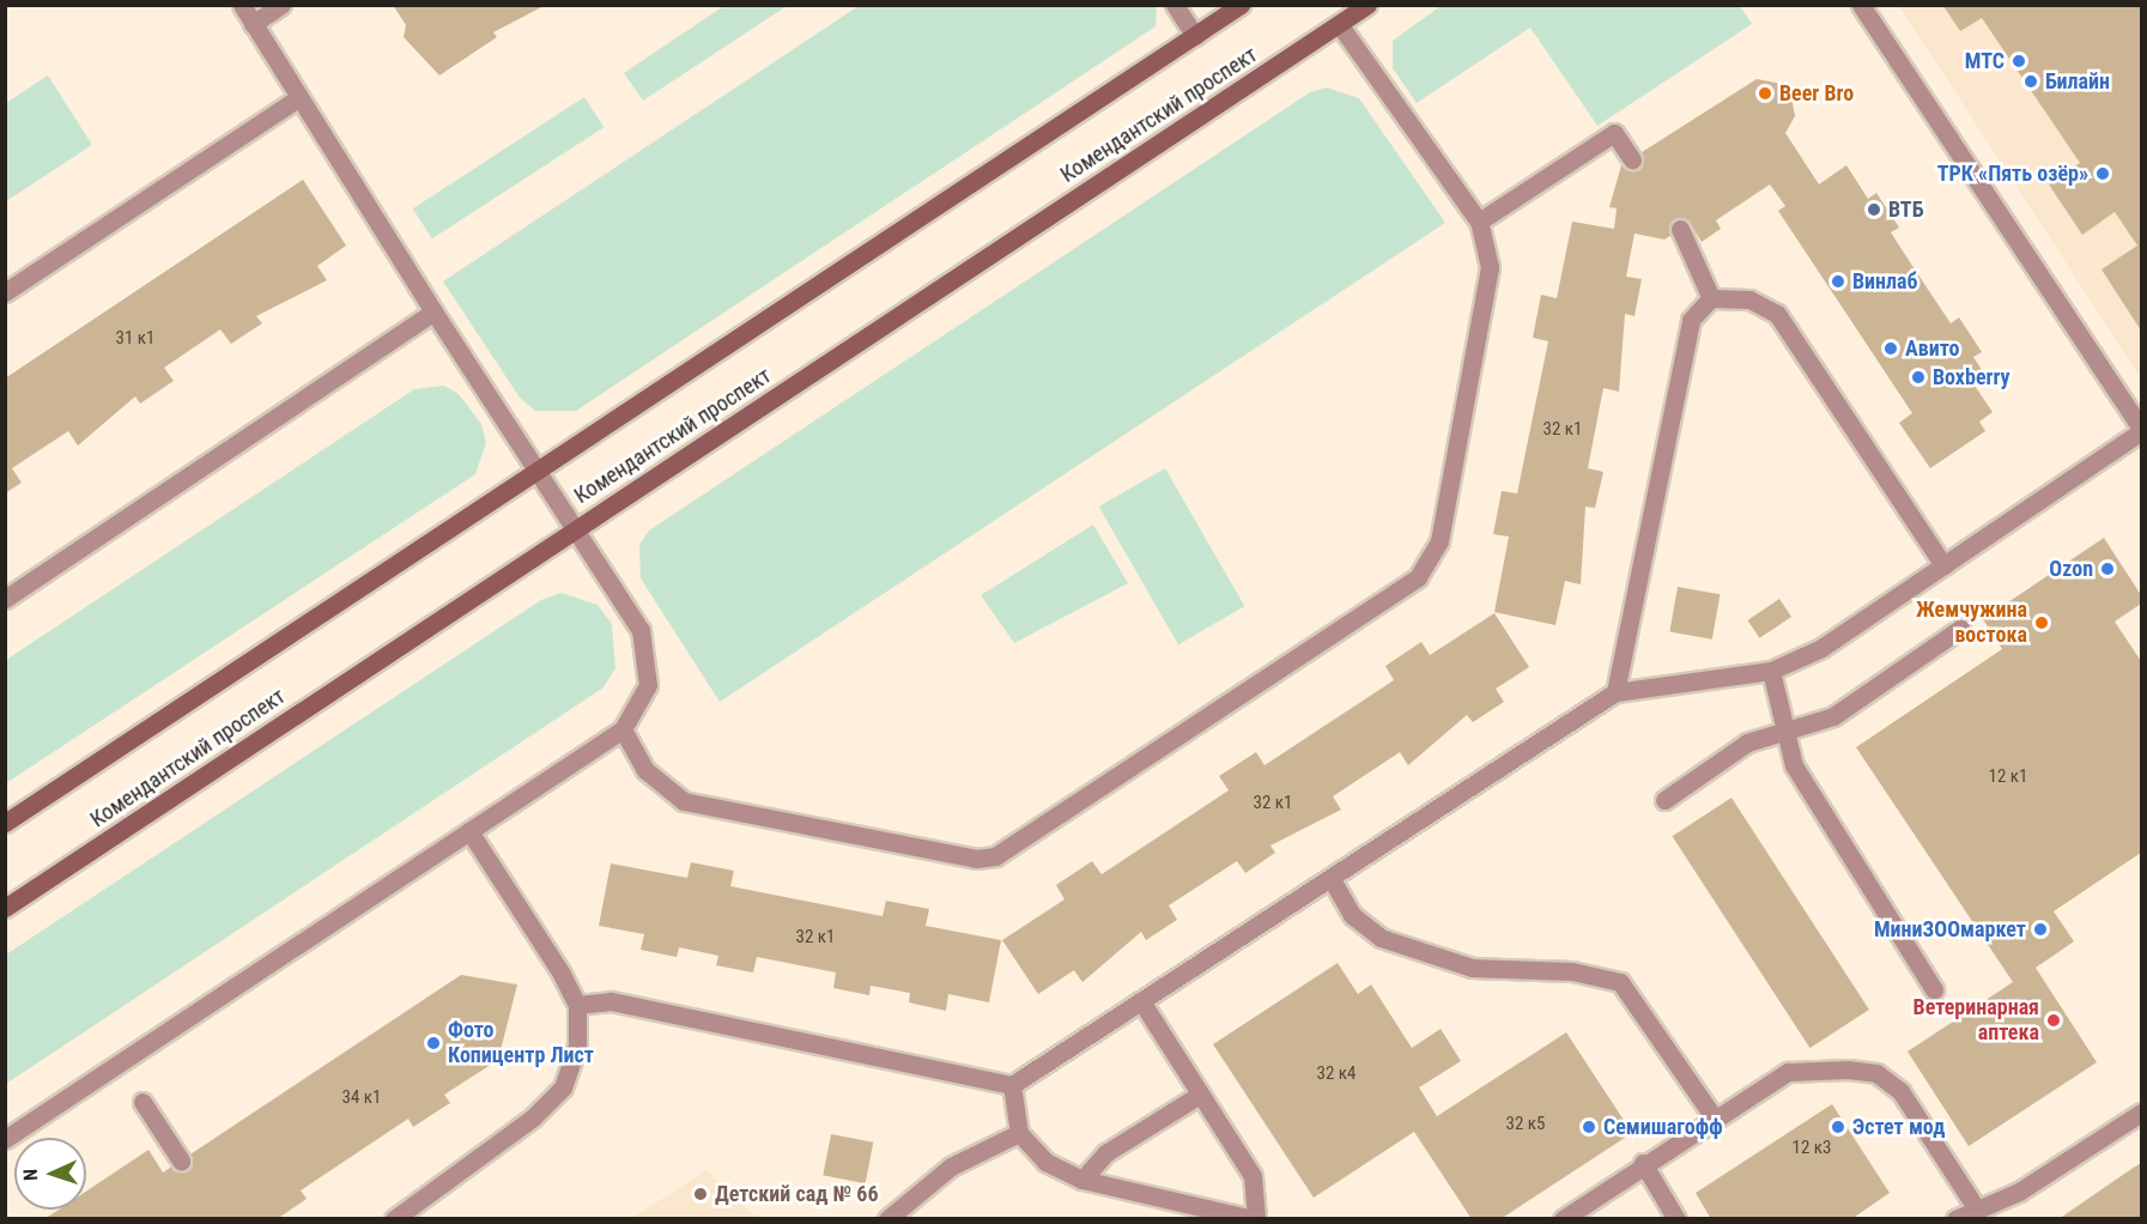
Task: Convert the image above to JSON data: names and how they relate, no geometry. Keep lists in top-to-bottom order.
{
  "streets": {
    "main road": ["Комендантский проспект"]
  },
  "places": [
    "МТС",
    "Билайн",
    "Beer Bro",
    "ТРК «Пять озёр»",
    "ВТБ",
    "Винлаб",
    "Авито",
    "Boxberry",
    "Ozon",
    "Жемчужина востока",
    "МиниЗООмаркет",
    "Ветеринарная аптека",
    "Фото Копицентр Лист",
    "Семишагофф",
    "Эстет мод",
    "Детский сад № 66"
  ],
  "house_numbers": [
    "31 к1",
    "32 к1",
    "12 к1",
    "32 к1",
    "32 к1",
    "32 к4",
    "34 к1",
    "32 к5",
    "12 к3"
  ],
  "north": "left"
}
